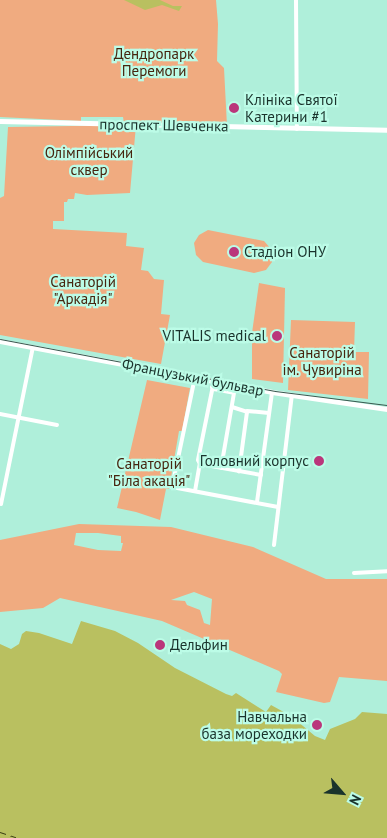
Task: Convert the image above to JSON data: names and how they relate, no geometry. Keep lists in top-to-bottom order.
{
  "streets": {
    "main road": ["проспект Шевченка"],
    "street": ["Французький бульвар"]
  },
  "parks": [
    "Дендропарк Перемоги",
    "Олімпійський сквер",
    "Санаторій \"Аркадія\"",
    "Санаторій ім. Чувиріна",
    "Санаторій \"Біла акація\""
  ],
  "places": [
    "Клініка Святої Катерини #1",
    "Стадіон ОНУ",
    "VITALIS medical",
    "Головний корпус",
    "Дельфин",
    "Навчальна база мореходки"
  ],
  "north": "bottom right"
}
